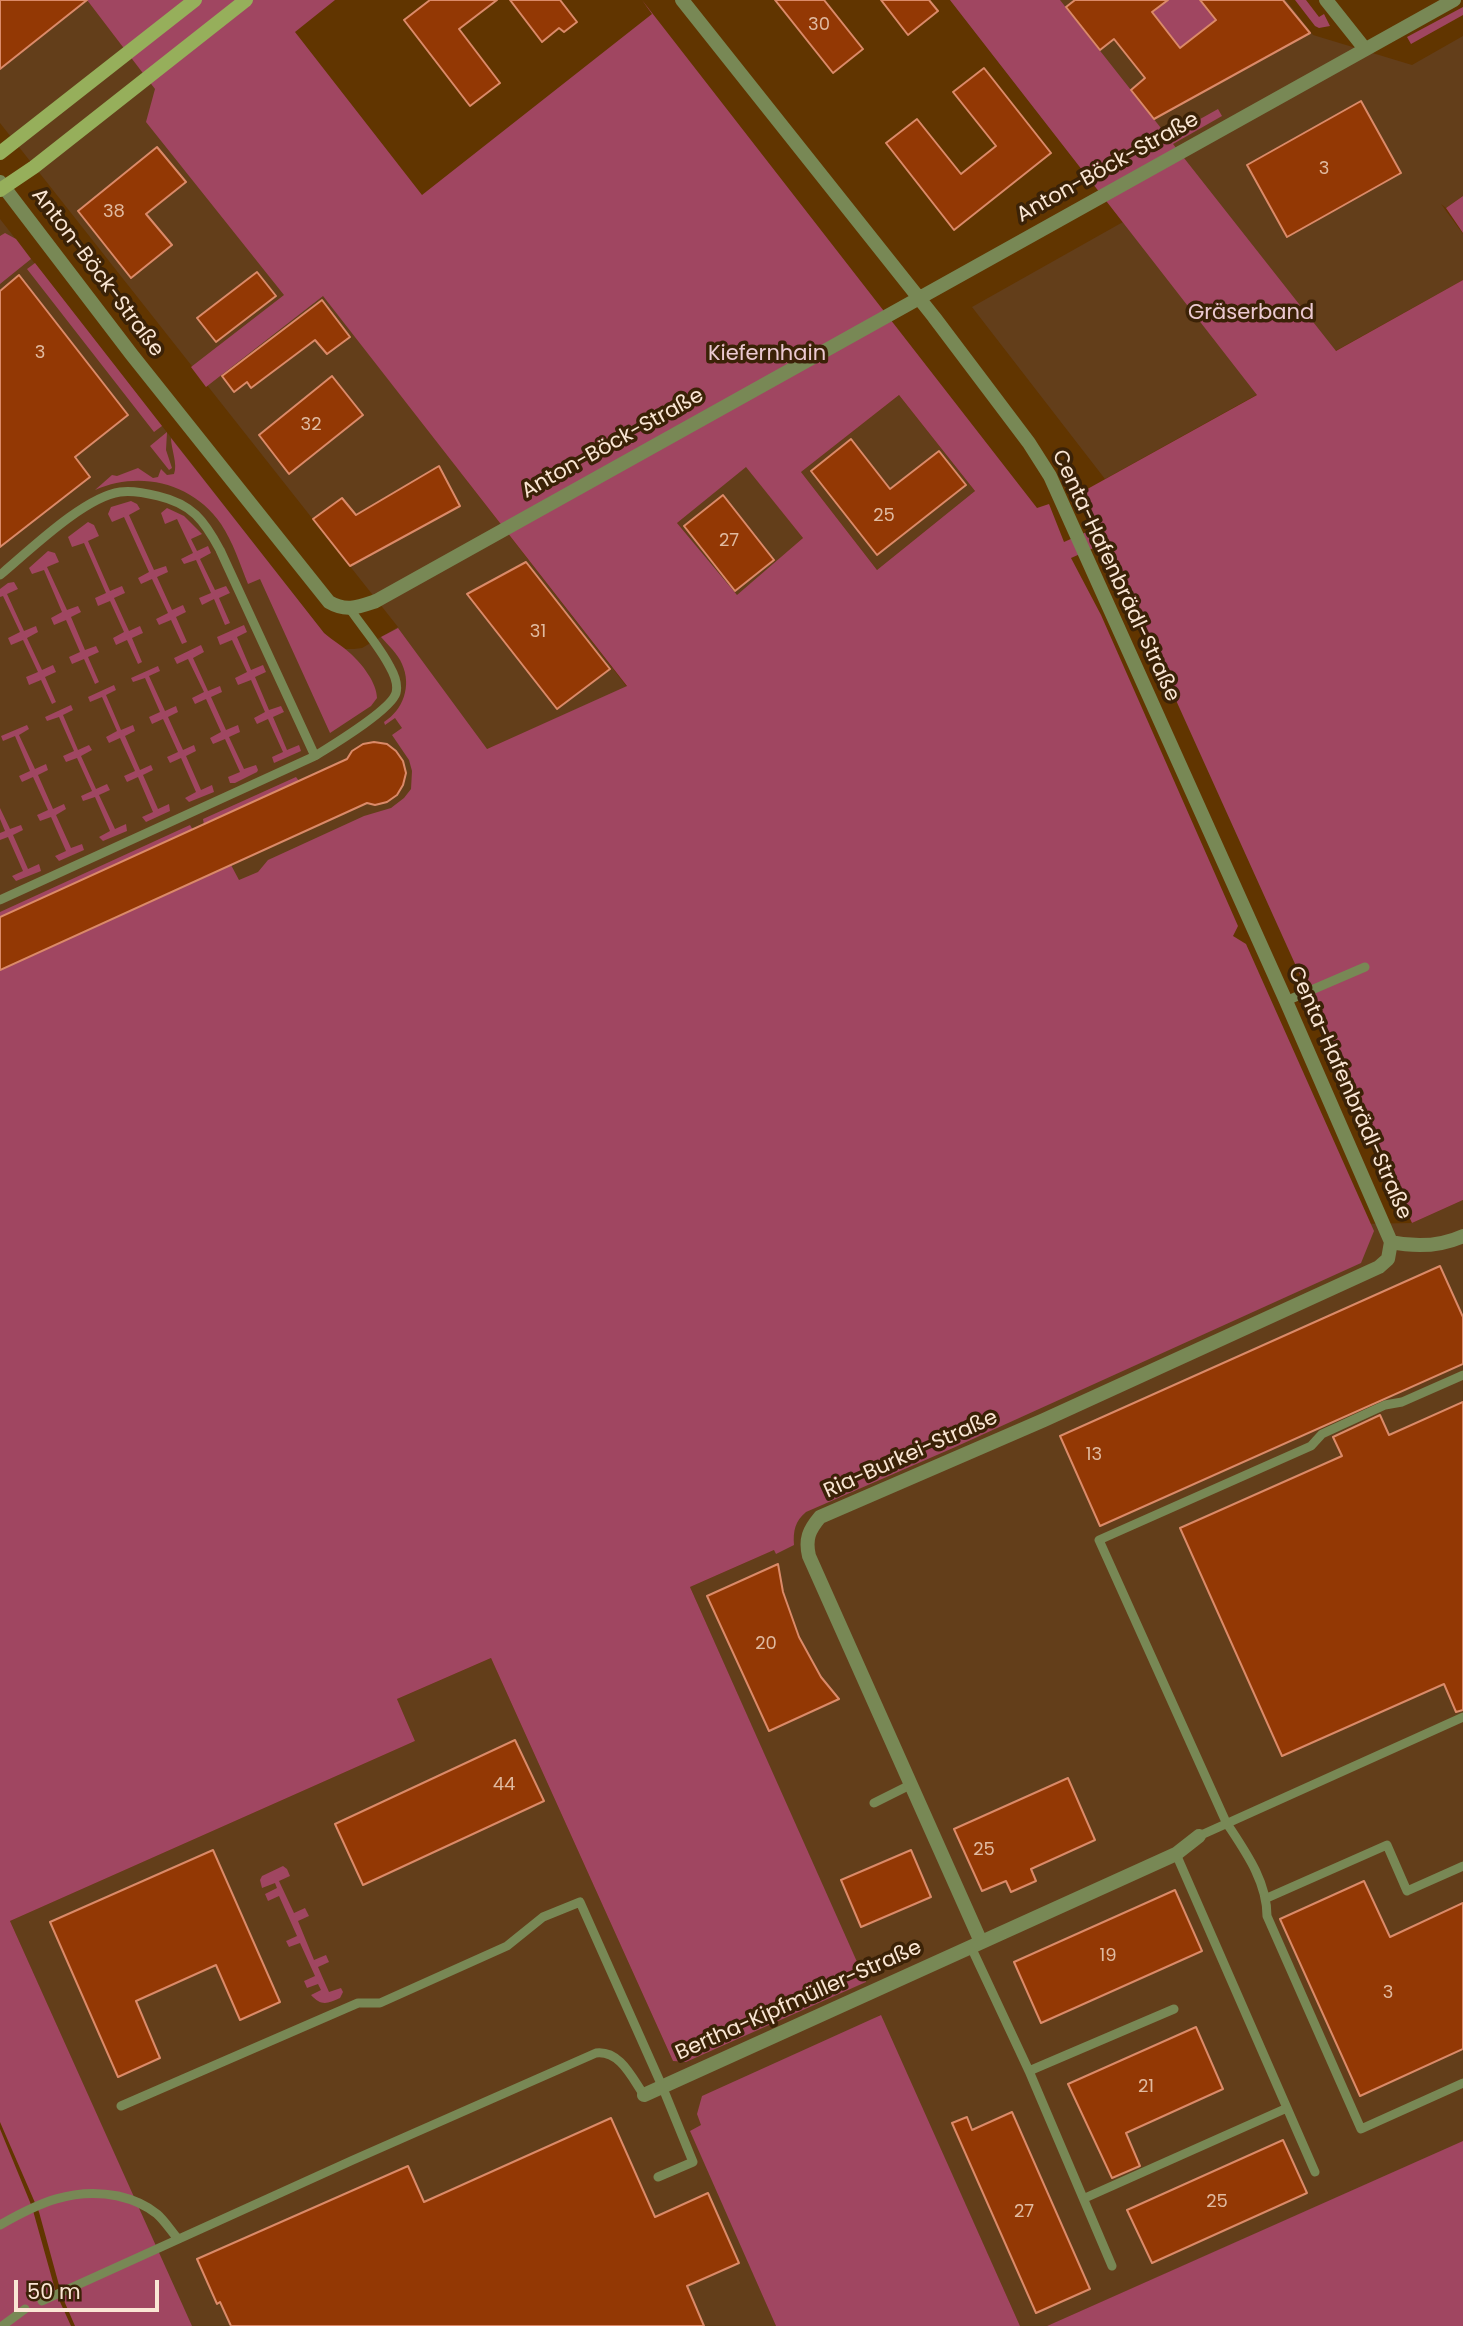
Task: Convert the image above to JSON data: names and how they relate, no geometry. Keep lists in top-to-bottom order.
{
  "streets": {
    "street": [
      "Anton-Böck-Straße",
      "Centa-Hafenbrädl-Straße",
      "Ria-Burkei-Straße",
      "Bertha-Kipfmüller-Straße"
    ]
  },
  "crossings": [
    ["Anton-Böck-Straße", "Centa-Hafenbrädl-Straße"],
    ["Centa-Hafenbrädl-Straße", "Ria-Burkei-Straße"],
    ["Ria-Burkei-Straße", "Bertha-Kipfmüller-Straße"]
  ],
  "parks": ["Gräserband", "Kiefernhain"],
  "house_numbers": [
    "30",
    "3",
    "38",
    "3",
    "32",
    "25",
    "27",
    "31",
    "13",
    "20",
    "44",
    "25",
    "19",
    "3",
    "21",
    "25",
    "27"
  ],
  "scale_bar": "50 m"
}
